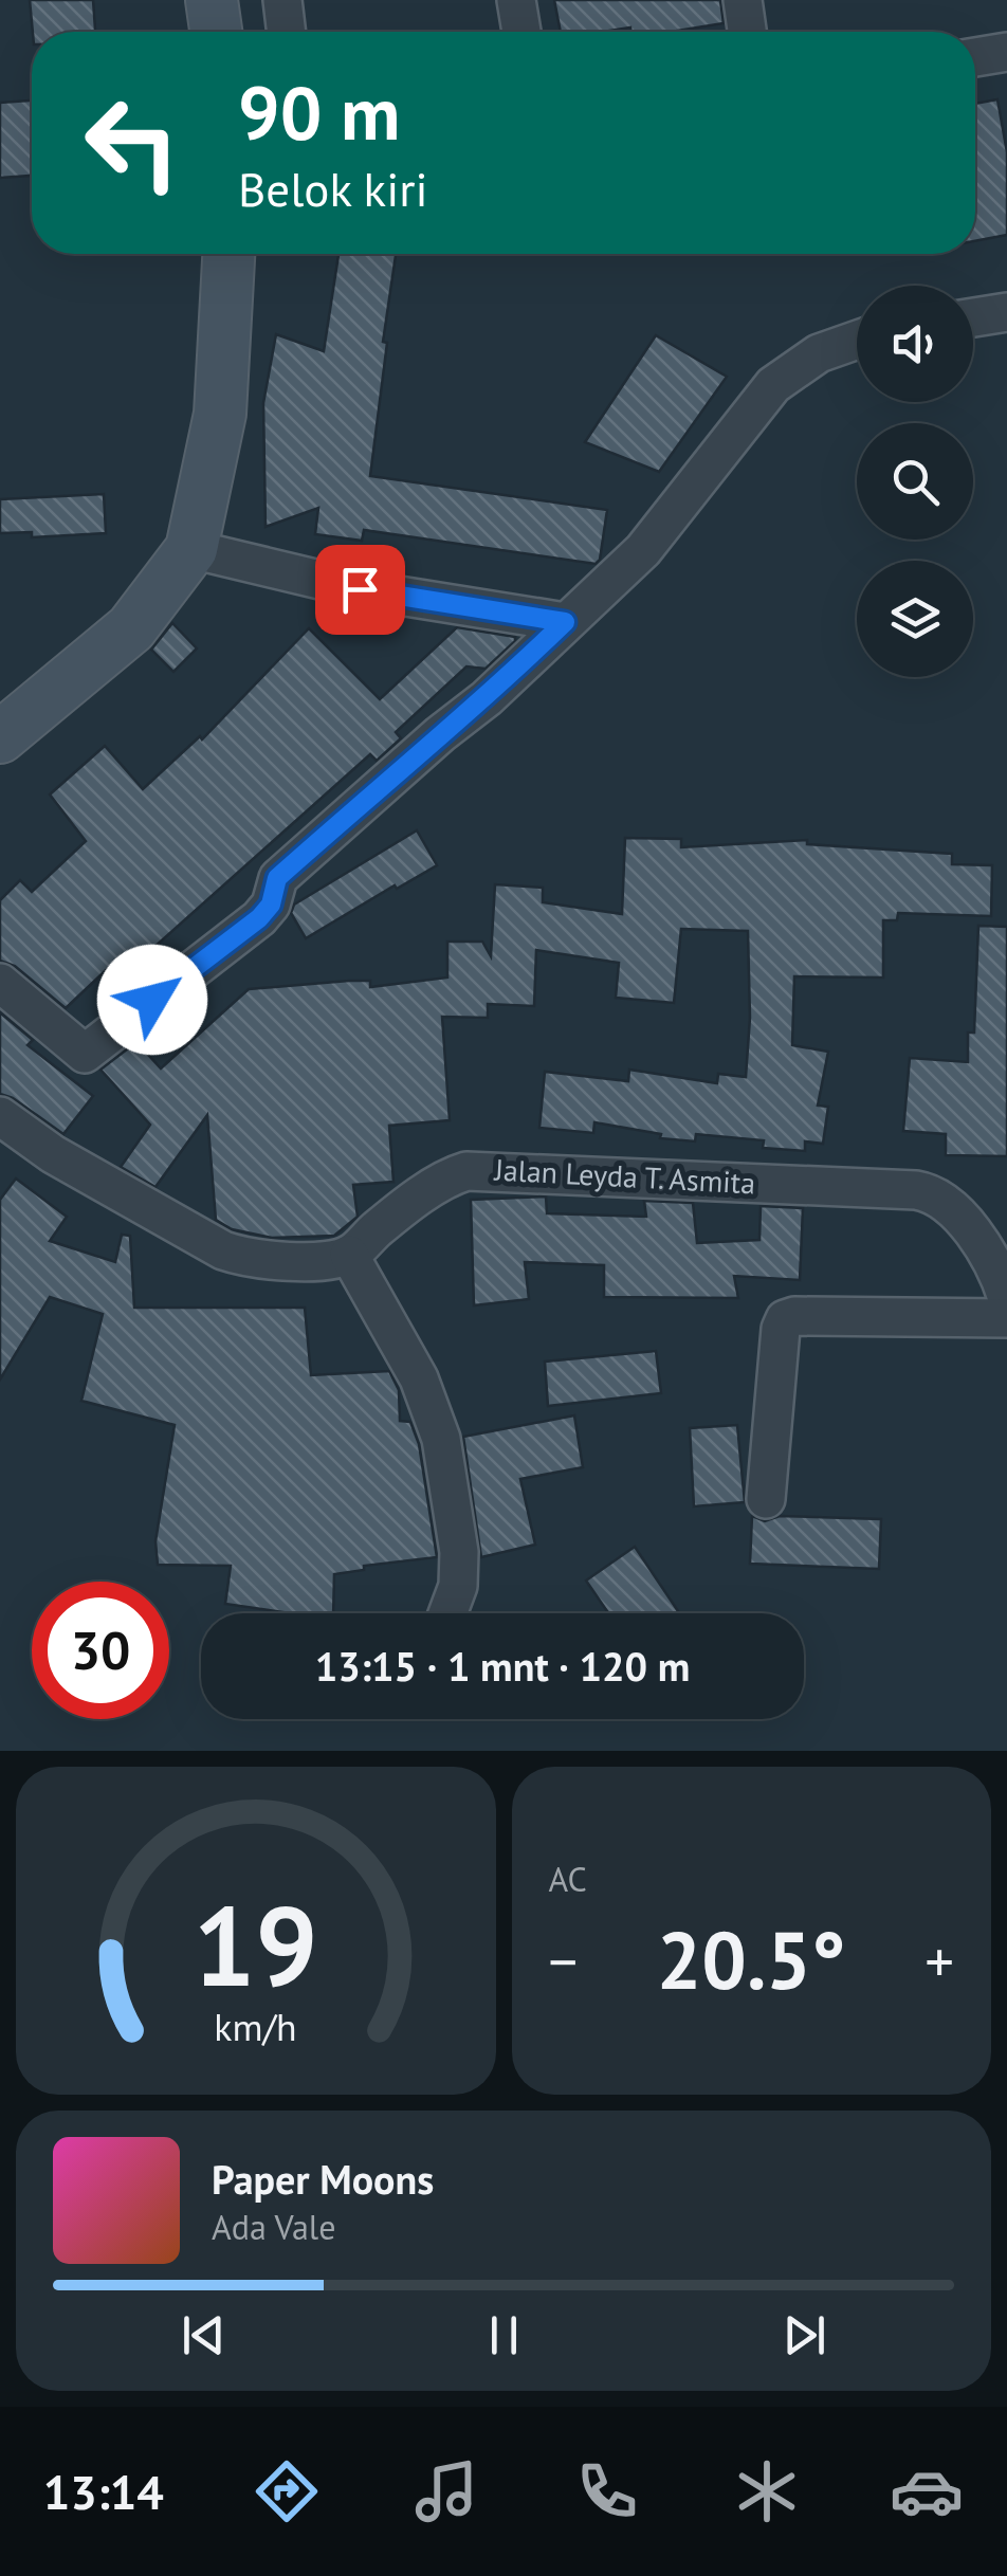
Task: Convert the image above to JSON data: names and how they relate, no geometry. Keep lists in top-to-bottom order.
{
  "streets": {
    "street": ["Jalan Leyda T. Asmita"]
  },
  "page": {
    "turn": ["90 m", "Belok kiri"],
    "limit": "30",
    "trip": "13:15 · 1 mnt · 120 m",
    "tile": "AC",
    "heat": ["−", "20.5°", "+"],
    "song": ["Paper Moons", "Ada Vale"],
    "tabs": "13:14",
    "gauge": ["19", "km/h"]
  }
}
